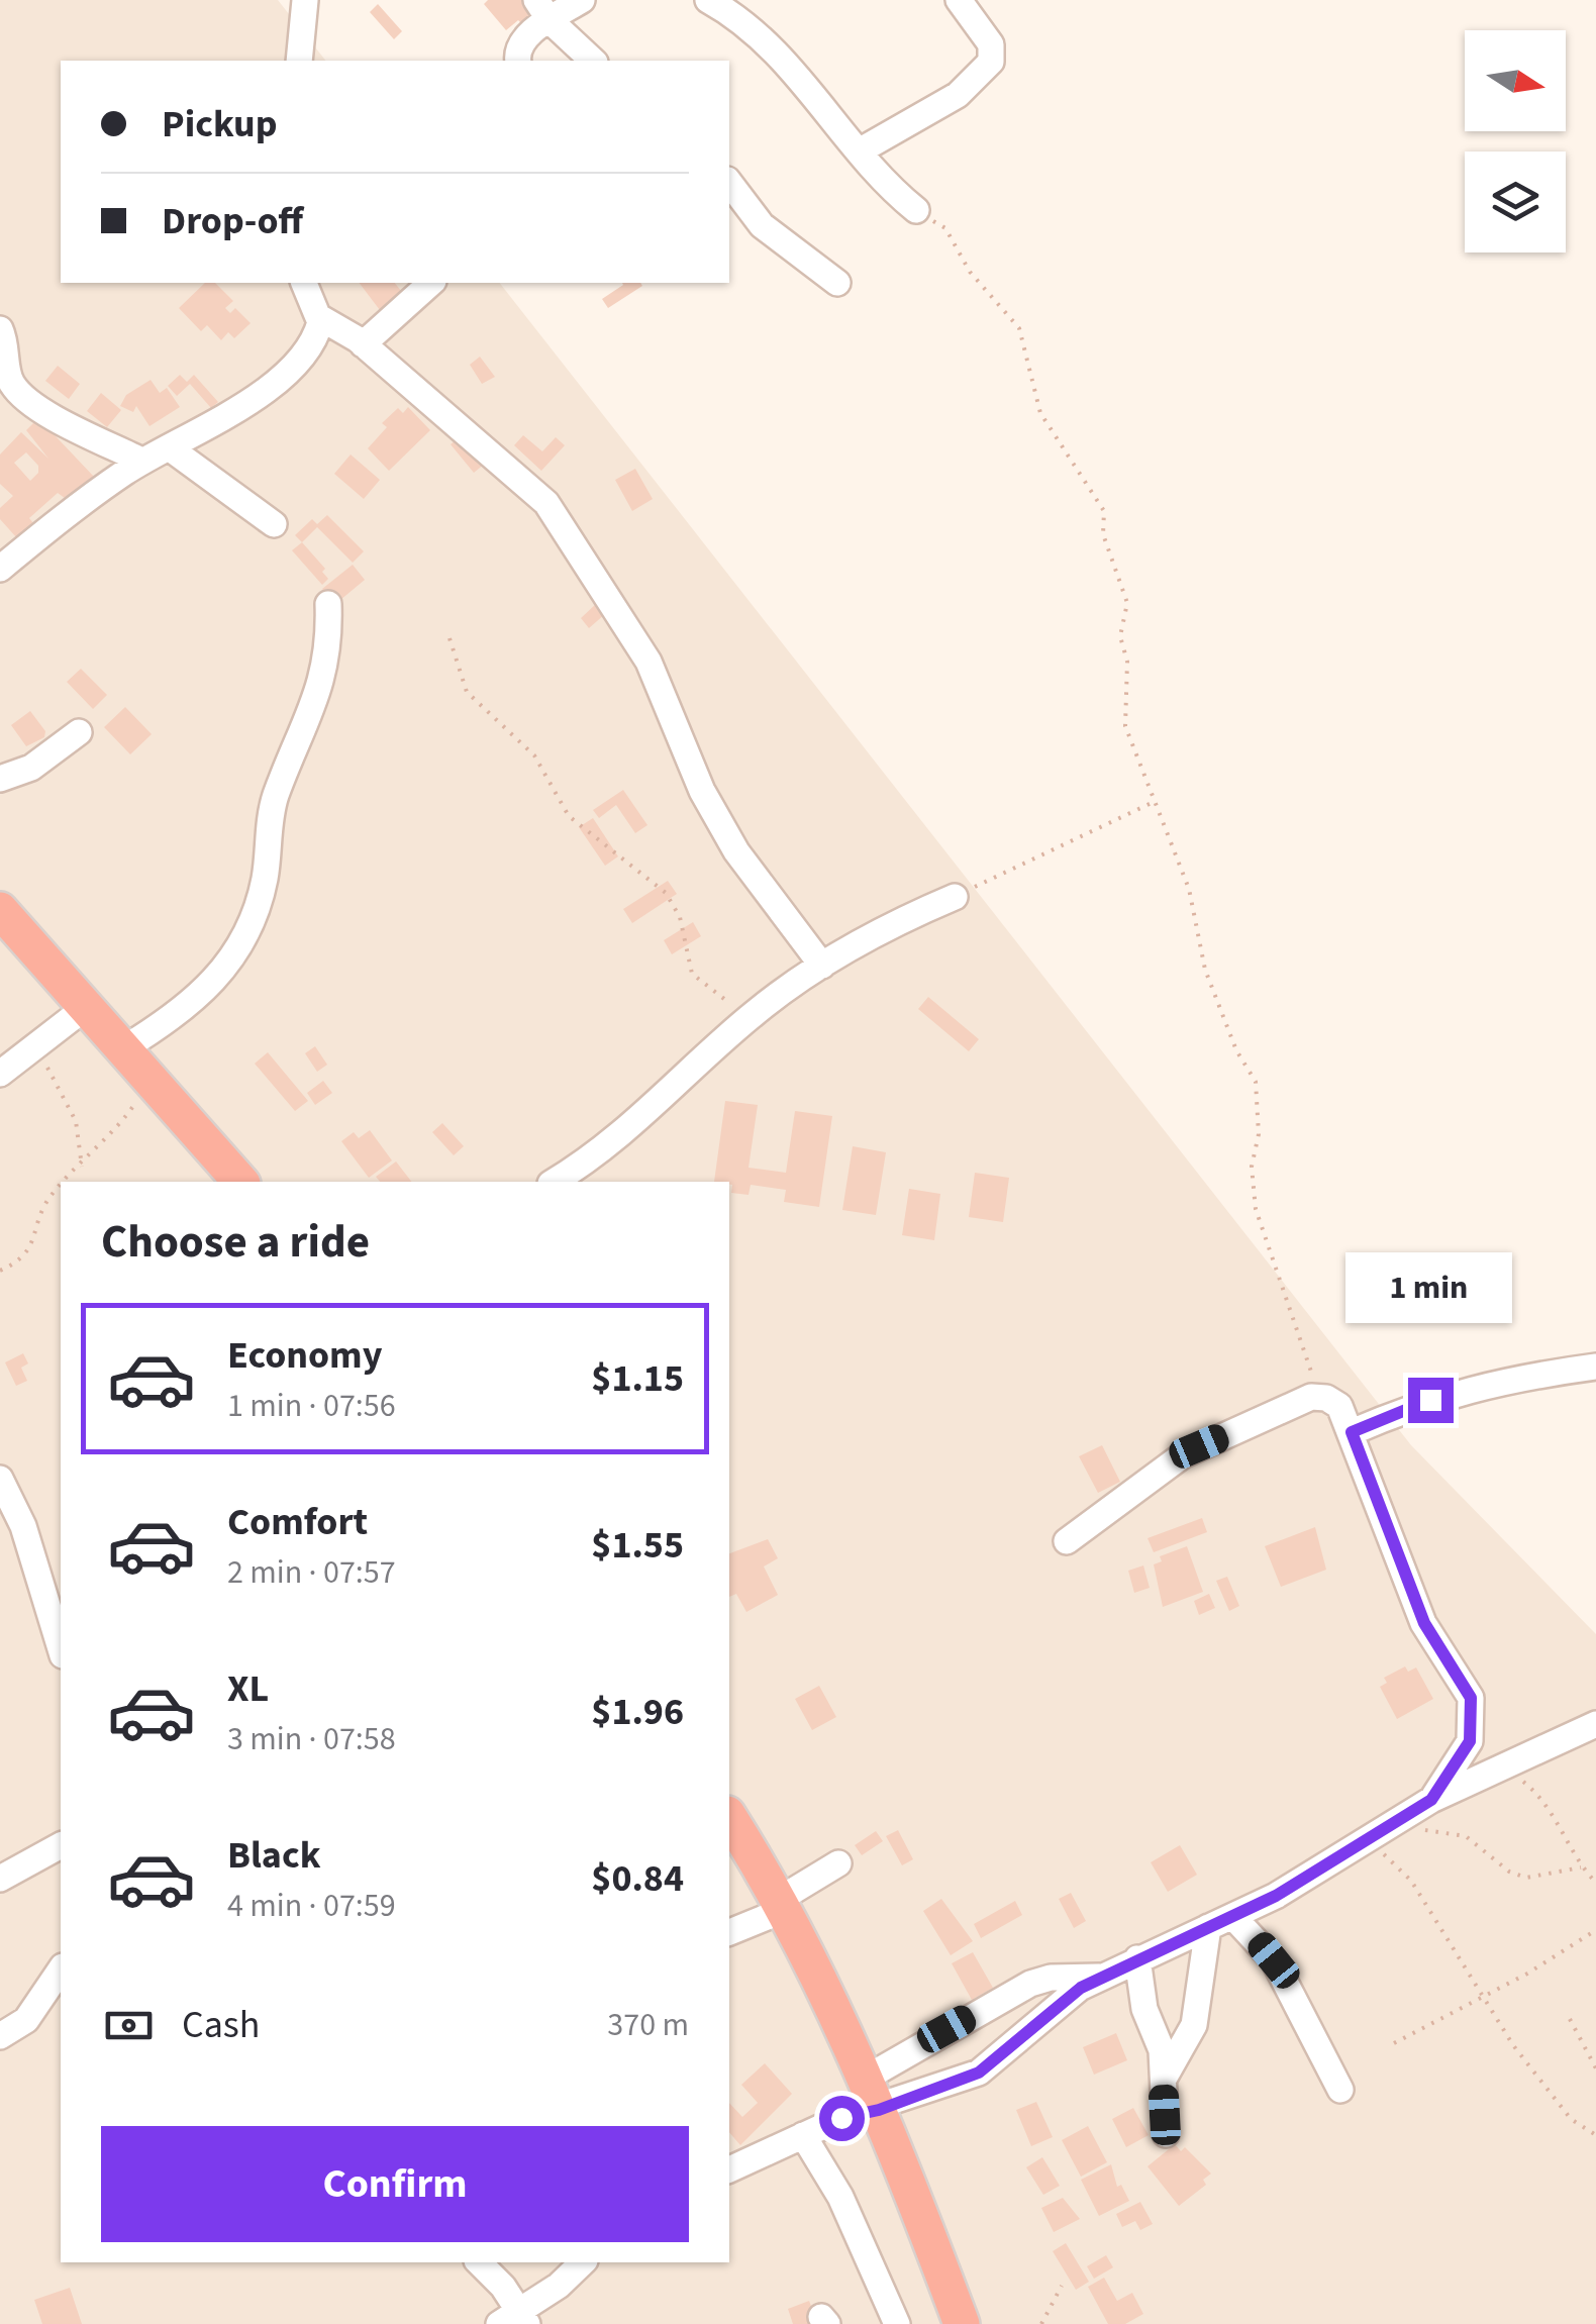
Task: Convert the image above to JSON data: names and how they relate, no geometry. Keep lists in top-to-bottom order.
{
  "north": "right",
  "page": {
    "banner": ["Pickup", "Drop-off"],
    "heading": "Choose a ride",
    "bubble": "1 min",
    "list": [
      {
        "name": "Economy",
        "note": "1 min · 07:56",
        "value": "$1.15"
      },
      {
        "name": "Comfort",
        "note": "2 min · 07:57",
        "value": "$1.55"
      },
      {
        "name": "XL",
        "note": "3 min · 07:58",
        "value": "$1.96"
      },
      {
        "name": "Black",
        "note": "4 min · 07:59",
        "value": "$0.84"
      }
    ],
    "pay": ["Cash", "370 m"],
    "buttons": "Confirm"
  }
}
